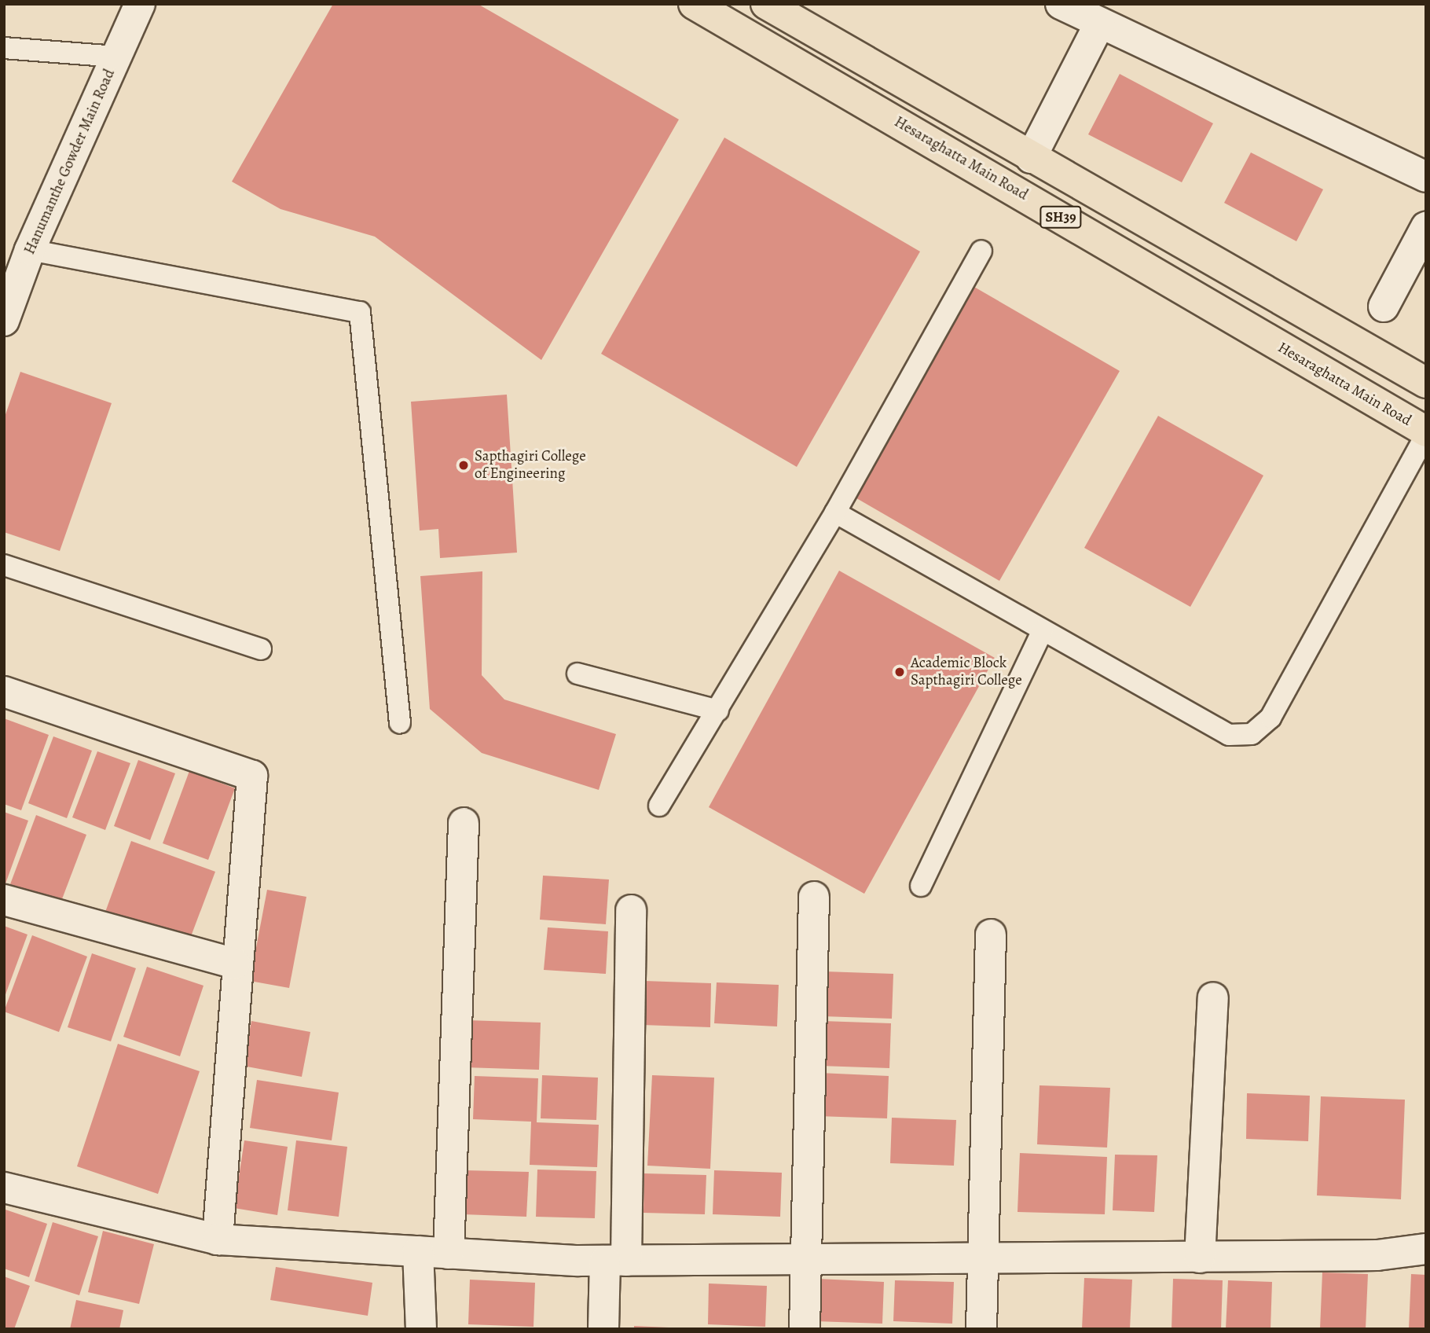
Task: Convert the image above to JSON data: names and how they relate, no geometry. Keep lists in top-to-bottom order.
{
  "streets": {
    "main road": ["Hesaraghatta Main Road", "SH39"],
    "street": ["Hanumanthe Gowder Main Road"]
  },
  "places": ["Sapthagiri College of Engineering", "Academic Block Sapthagiri College"]
}
